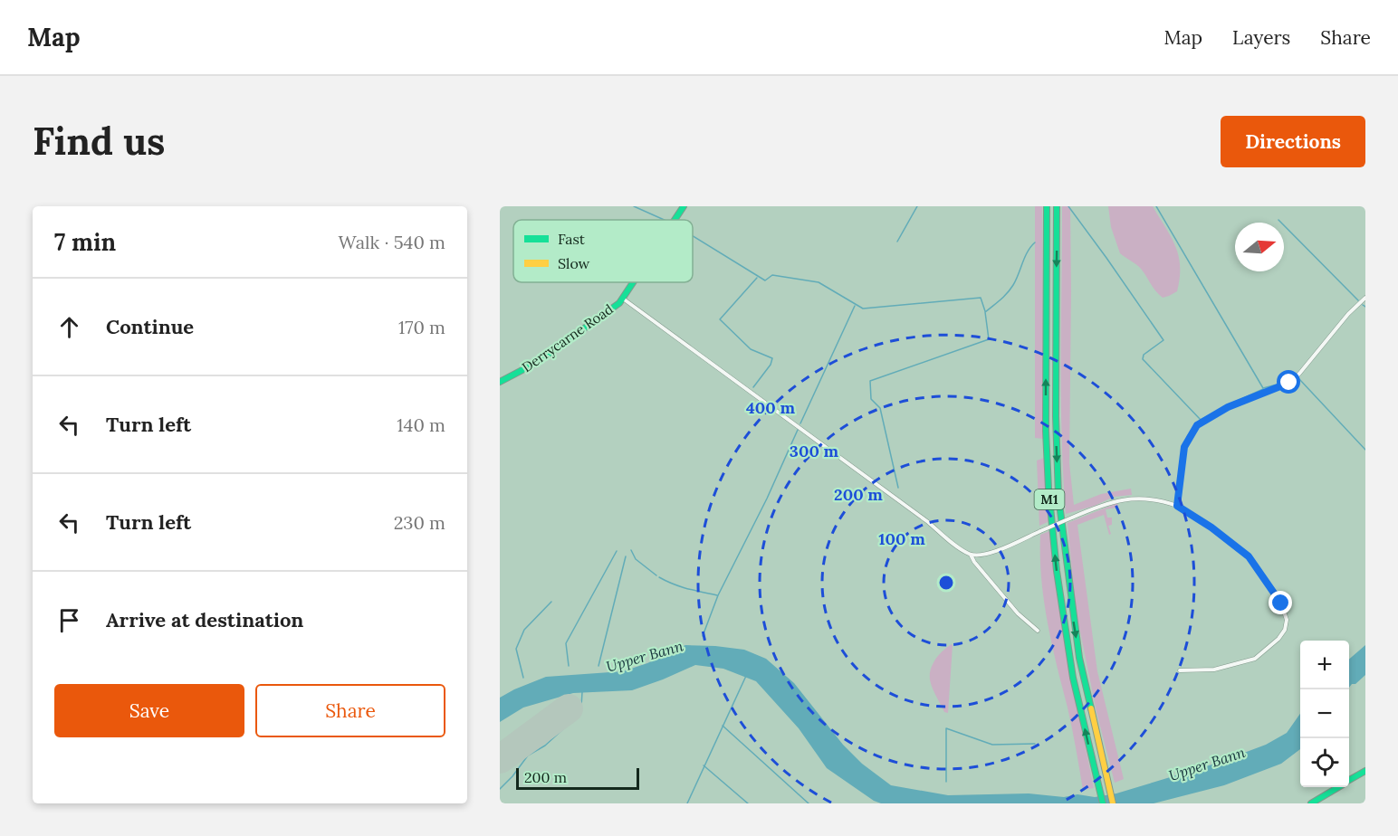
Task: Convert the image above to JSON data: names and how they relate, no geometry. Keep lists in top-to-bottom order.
{
  "streets": {
    "main road": ["Derrycarne Road", "M1"]
  },
  "water": ["Upper Bann"],
  "legend": ["Fast", "Slow"],
  "scale_bar": "200 m",
  "north": "right",
  "page": {
    "header": "Map",
    "nav": ["Map", "Layers", "Share"],
    "buttons": [
      "Directions",
      ["Save", "Share"]
    ],
    "title": "Find us",
    "heading": ["7 min", "Walk · 540 m"],
    "list": [
      ["Continue", "170 m"],
      ["Turn left", "140 m"],
      ["Turn left", "230 m"],
      "Arrive at destination"
    ],
    "map_buttons": ["+", "−"],
    "scale": "200 m"
  },
  "rings": [
    "400 m",
    "300 m",
    "200 m",
    "100 m"
  ]
}
